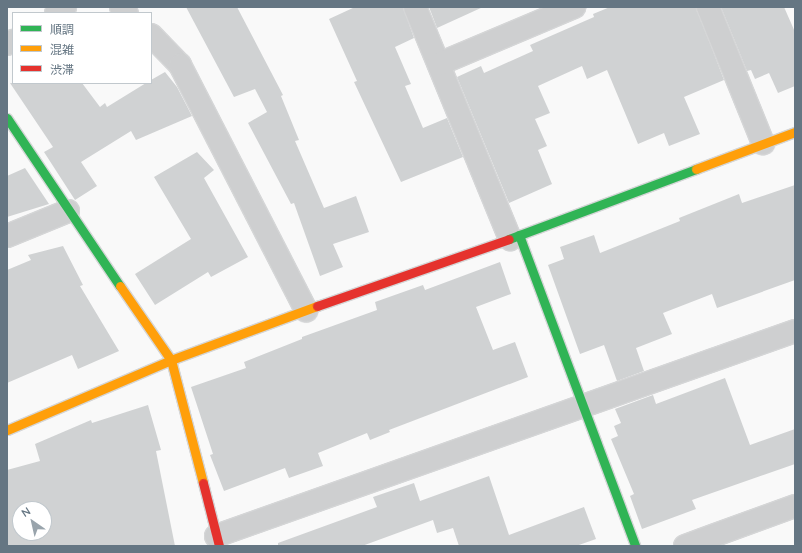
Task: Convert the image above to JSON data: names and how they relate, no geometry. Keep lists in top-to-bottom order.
{
  "legend": ["順調", "混雑", "渋滞"],
  "north": "top left"
}
